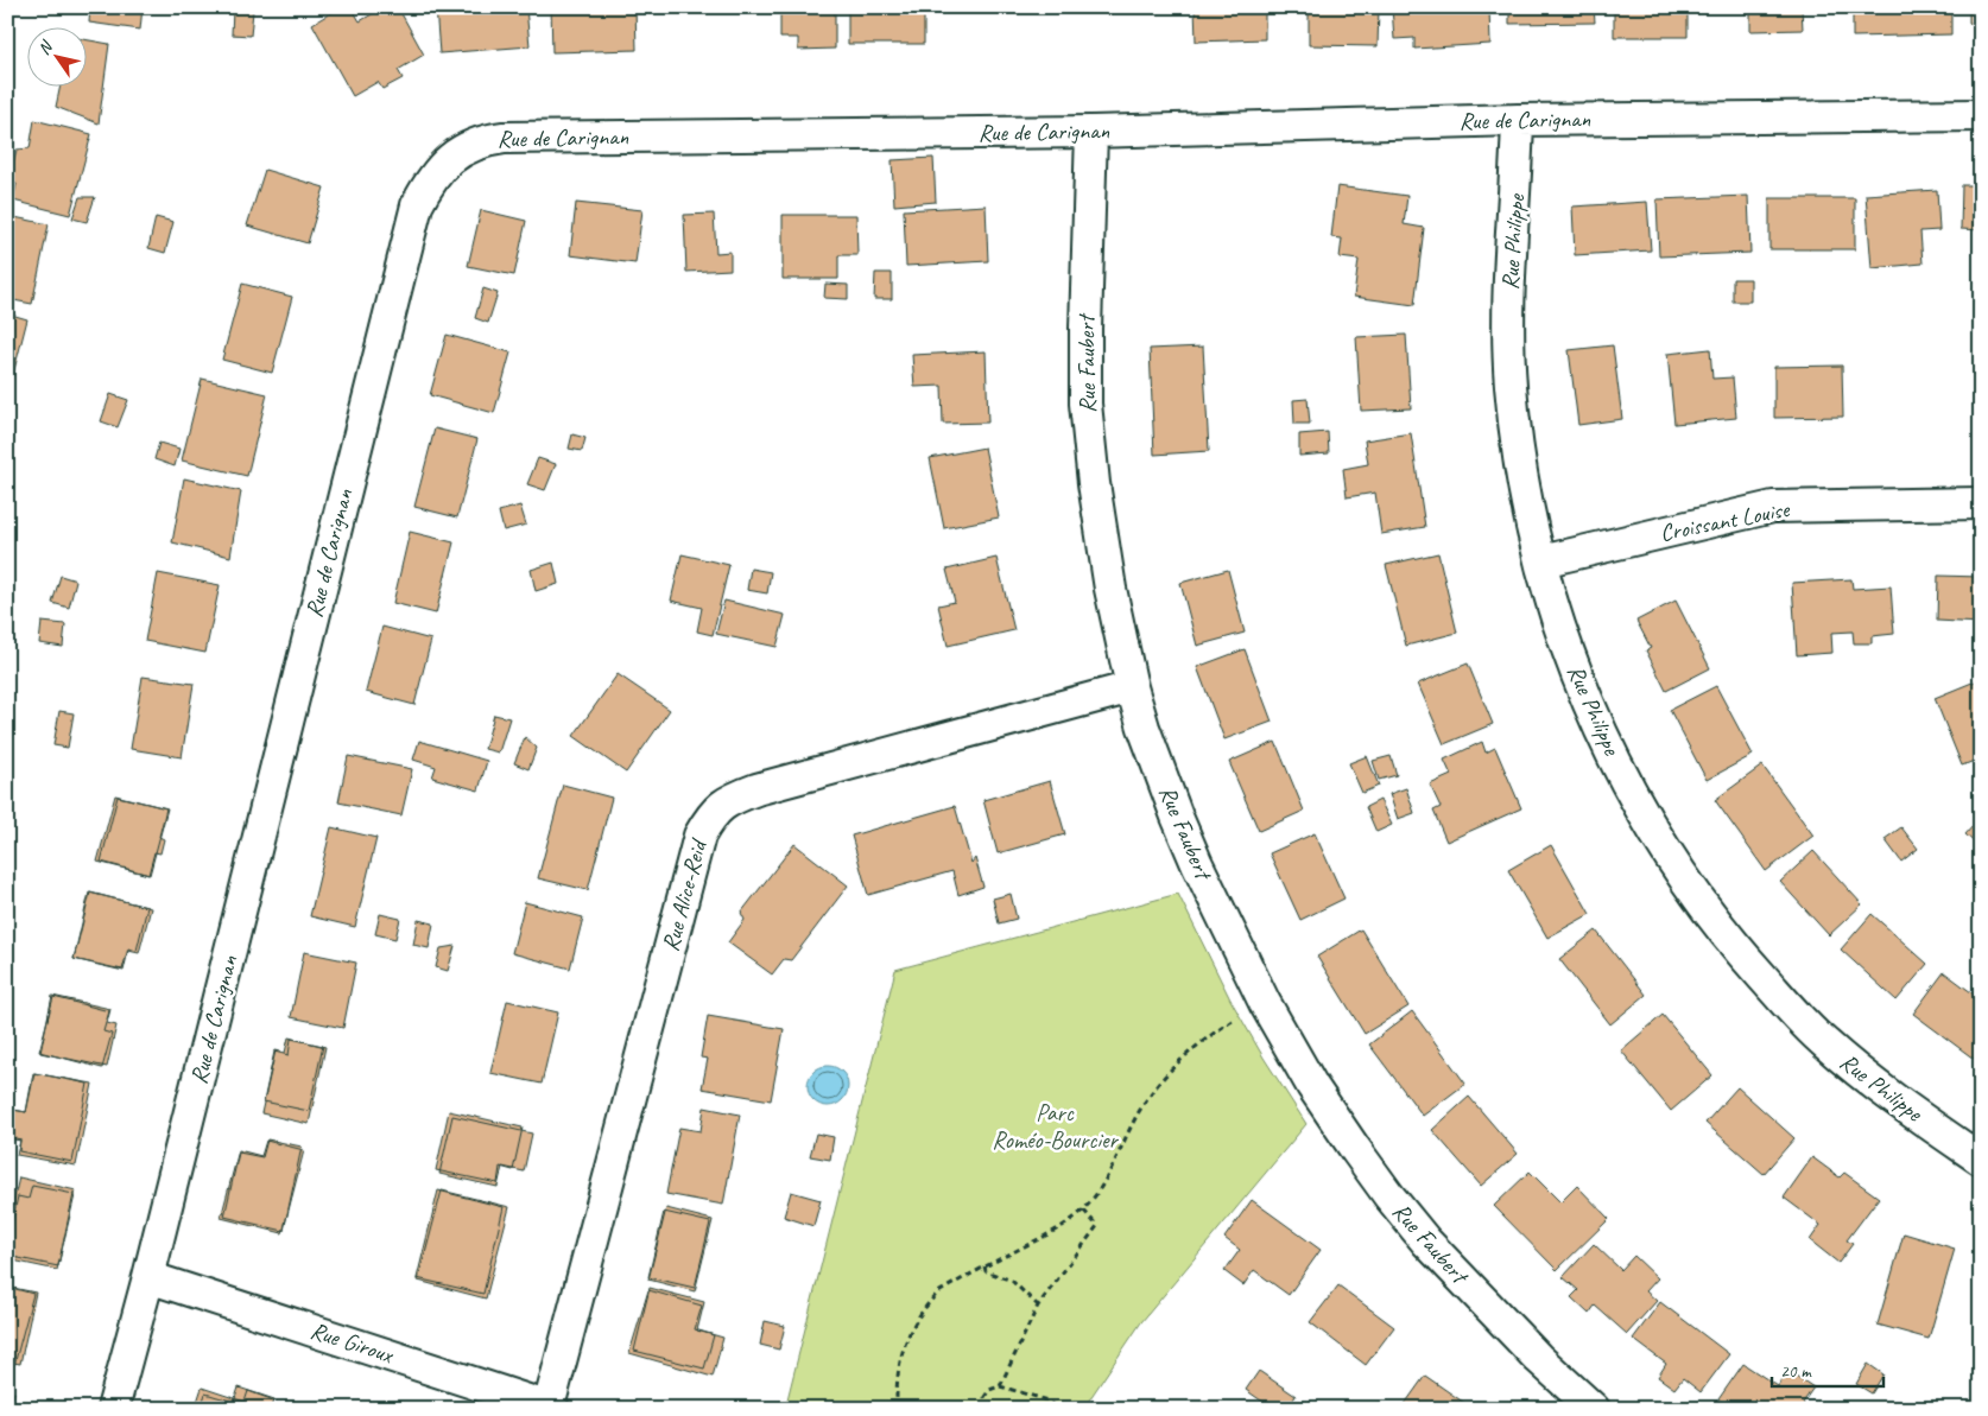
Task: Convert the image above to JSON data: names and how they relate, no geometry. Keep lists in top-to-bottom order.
{
  "streets": {
    "street": [
      "Rue de Carignan",
      "Rue Philippe",
      "Rue Faubert",
      "Croissant Louise",
      "Rue Alice-Reid",
      "Rue Giroux"
    ]
  },
  "crossings": [
    ["Rue de Carignan", "Rue Philippe"],
    ["Rue de Carignan", "Rue Faubert"],
    ["Rue de Carignan", "Rue Giroux"],
    ["Rue Philippe", "Croissant Louise"],
    ["Rue Faubert", "Rue Alice-Reid"],
    ["Rue Alice-Reid", "Rue Giroux"]
  ],
  "parks": ["Parc Roméo-Bourcier"],
  "scale_bar": "20 m",
  "north": "top left"
}
